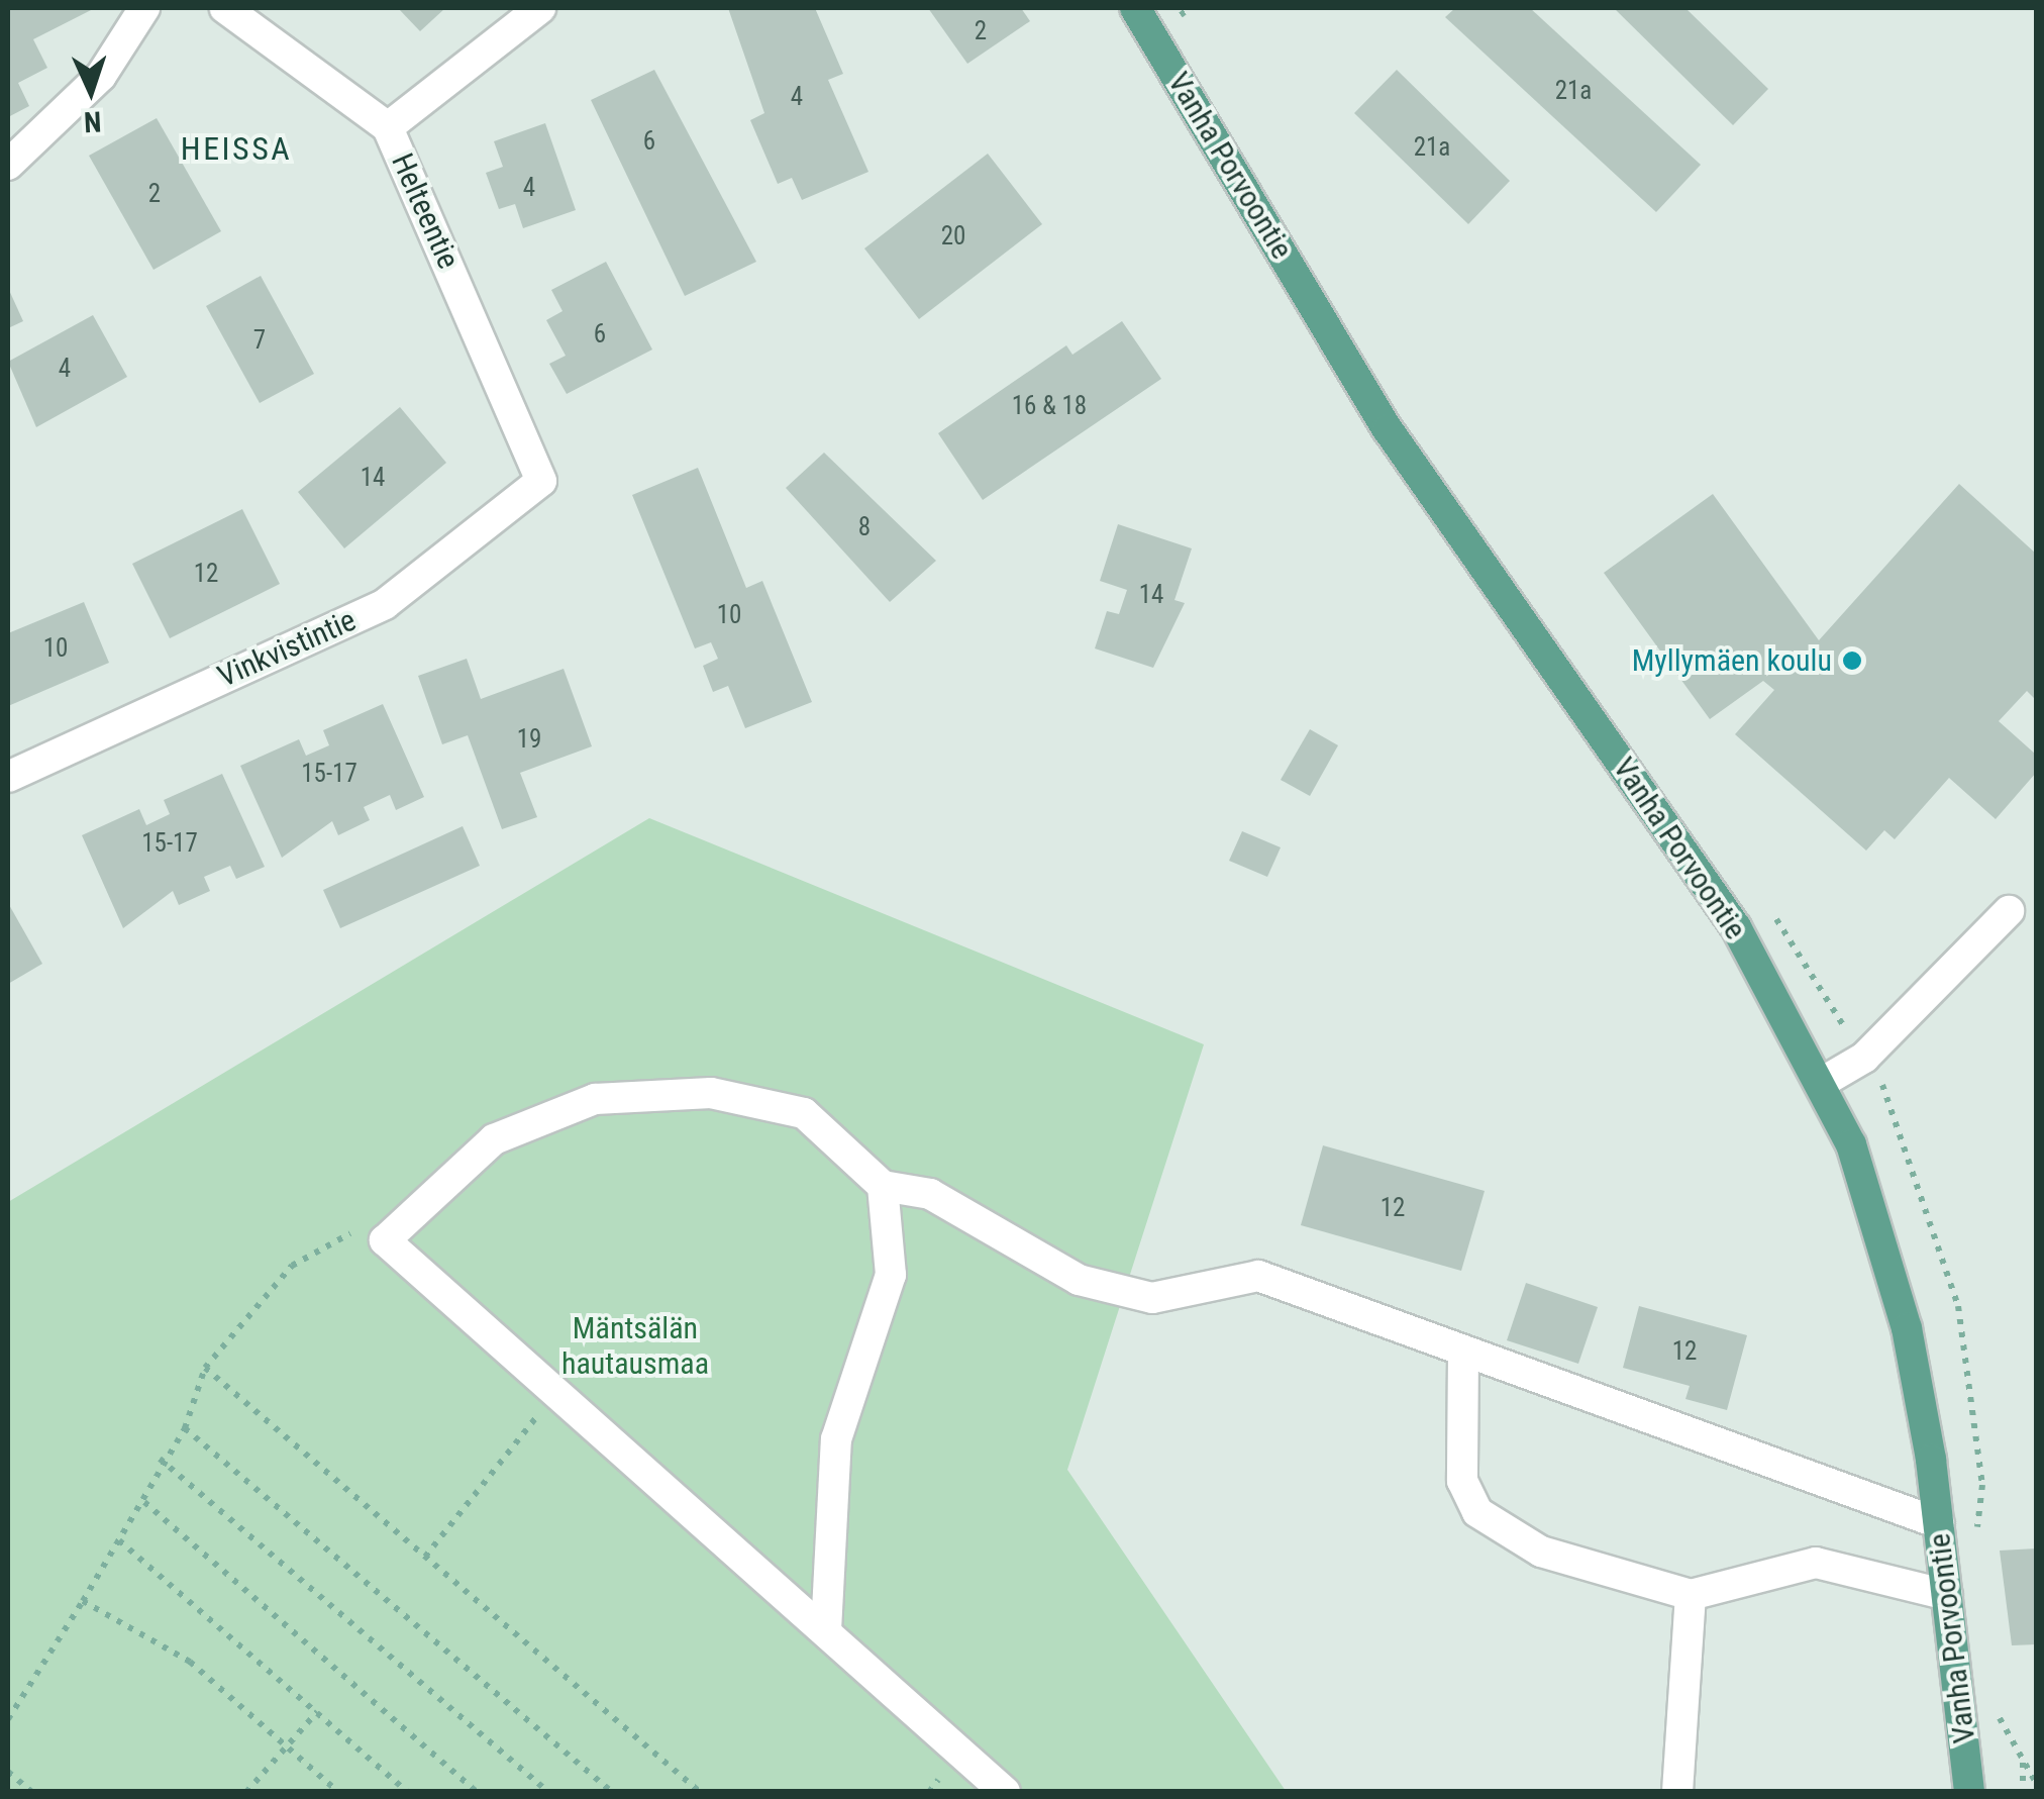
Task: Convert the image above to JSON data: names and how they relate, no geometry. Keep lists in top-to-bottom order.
{
  "streets": {
    "main road": ["Vanha Porvoontie"],
    "street": ["Helteentie", "Vinkvistintie"]
  },
  "crossings": [
    ["Helteentie", "Vinkvistintie"]
  ],
  "districts": ["HEISSA"],
  "parks": ["Mäntsälän hautausmaa"],
  "places": ["Myllymäen koulu"],
  "house_numbers": [
    "2",
    "21a",
    "4",
    "6",
    "21a",
    "4",
    "2",
    "20",
    "6",
    "7",
    "4",
    "16 & 18",
    "14",
    "8",
    "12",
    "14",
    "10",
    "10",
    "19",
    "15-17",
    "15-17",
    "12",
    "12"
  ],
  "north": "bottom"
}
